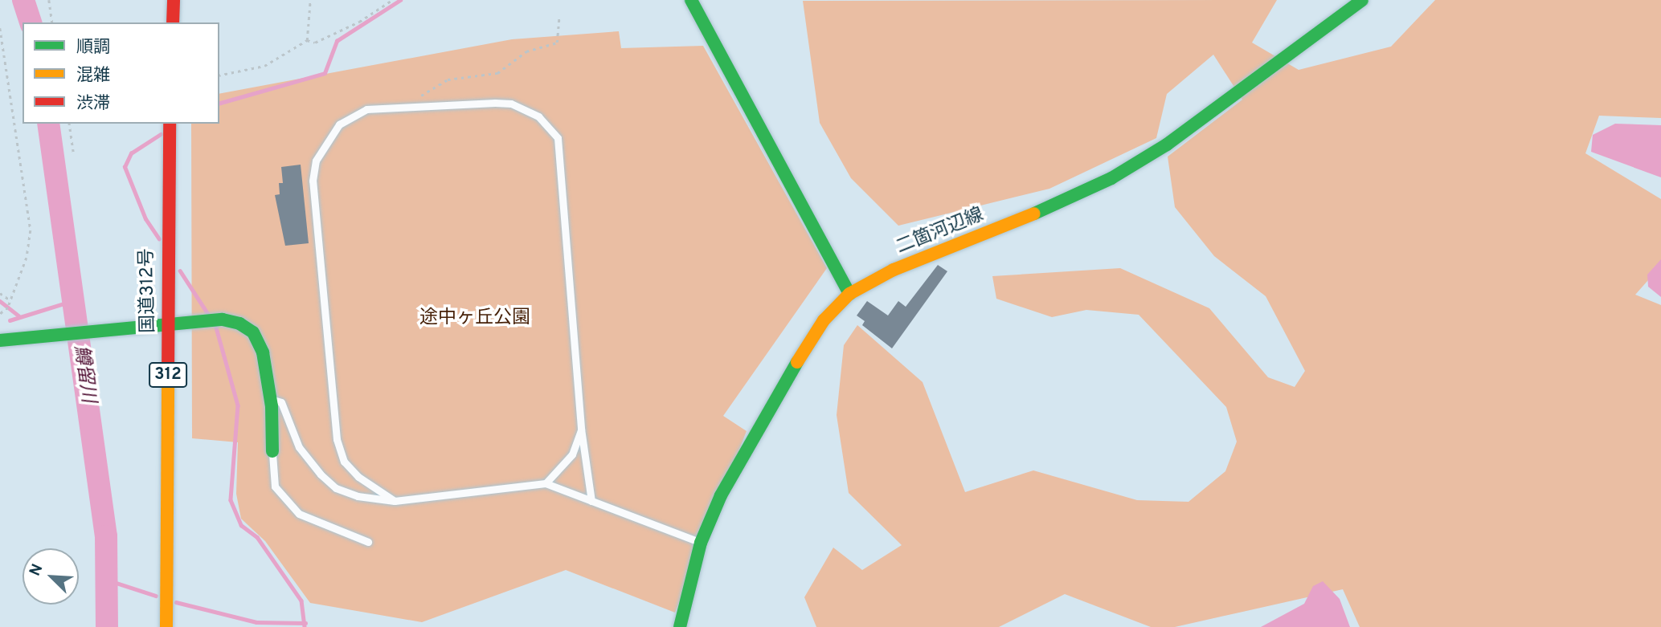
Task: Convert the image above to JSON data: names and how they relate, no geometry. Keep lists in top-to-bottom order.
{
  "streets": {
    "main road": ["二箇河辺線", "国道312号", "312"]
  },
  "water": ["鱒留川"],
  "parks": ["途中ヶ丘公園"],
  "legend": ["順調", "混雑", "渋滞"],
  "north": "top left"
}
